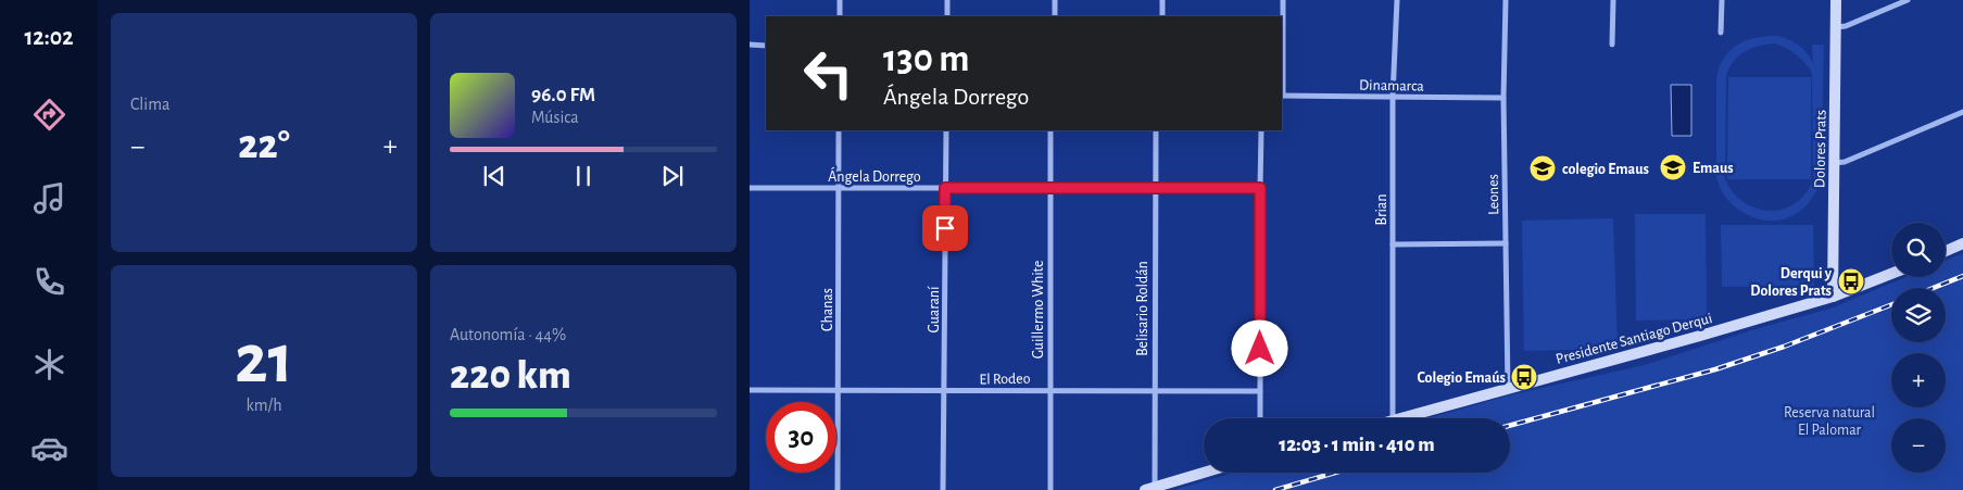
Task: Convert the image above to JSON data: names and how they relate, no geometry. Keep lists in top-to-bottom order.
{
  "streets": {
    "street": [
      "Dinamarca",
      "Dolores Prats",
      "Ángela Dorrego",
      "Leones",
      "Brian",
      "Belisario Roldán",
      "Chanas",
      "Guaraní",
      "Guillermo White",
      "Presidente Santiago Derqui",
      "El Rodeo"
    ]
  },
  "crossings": [
    ["Dinamarca", "Leones"],
    ["Dinamarca", "Brian"],
    ["Dolores Prats", "Presidente Santiago Derqui"],
    ["Ángela Dorrego", "Belisario Roldán"],
    ["Ángela Dorrego", "Chanas"],
    ["Ángela Dorrego", "Guaraní"],
    ["Ángela Dorrego", "Guillermo White"],
    ["Leones", "Presidente Santiago Derqui"],
    ["Belisario Roldán", "El Rodeo"],
    ["Chanas", "El Rodeo"],
    ["Guaraní", "El Rodeo"],
    ["Guillermo White", "El Rodeo"]
  ],
  "parks": ["Reserva natural El Palomar"],
  "places": {
    "school or university": ["Emaus", "colegio Emaus"],
    "bus stop": ["Derqui y Dolores Prats", "Colegio Emaús"]
  },
  "page": {
    "tabs": "12:02",
    "tile": [
      "Clima",
      ["21", "km/h"],
      ["Autonomía · 44%", "220 km"]
    ],
    "turn": ["130 m", "Ángela Dorrego"],
    "song": ["96.0 FM", "Música"],
    "heat": ["−", "22°", "+"],
    "map_buttons": ["+", "−"],
    "limit": "30",
    "trip": "12:03 · 1 min · 410 m"
  }
}
